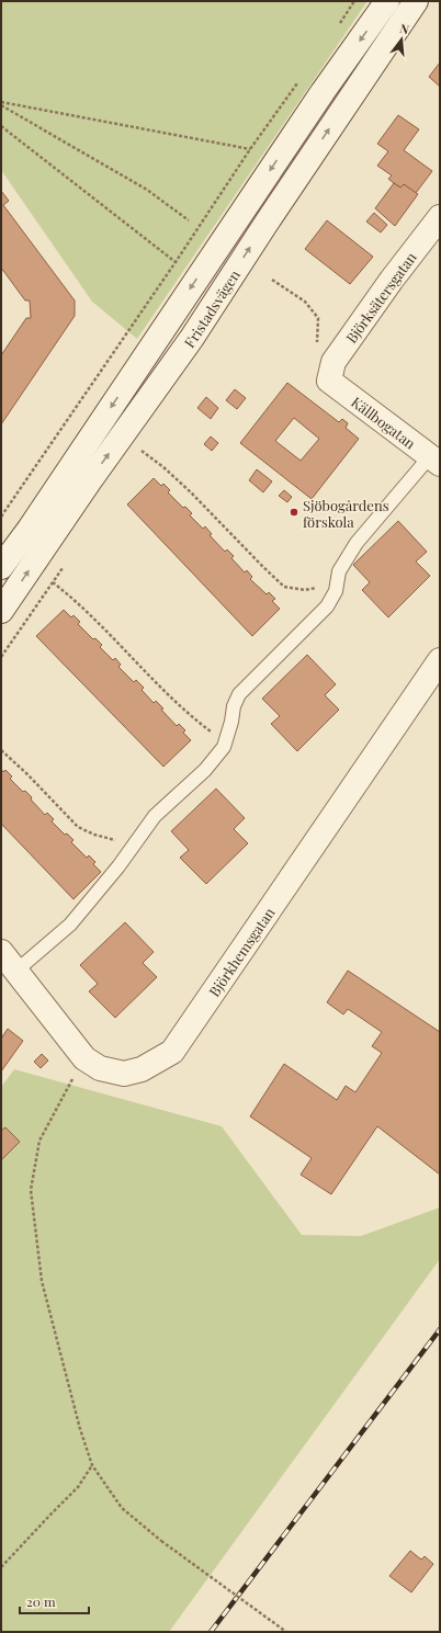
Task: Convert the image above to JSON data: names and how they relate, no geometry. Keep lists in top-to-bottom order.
{
  "streets": {
    "street": [
      "Björksätersgatan",
      "Fristadsvägen",
      "Källbogatan",
      "Björkhemsgatan"
    ]
  },
  "crossings": [
    ["Björksätersgatan", "Källbogatan"]
  ],
  "places": ["Sjöbogårdens förskola"],
  "scale_bar": "20 m",
  "north": "top"
}
